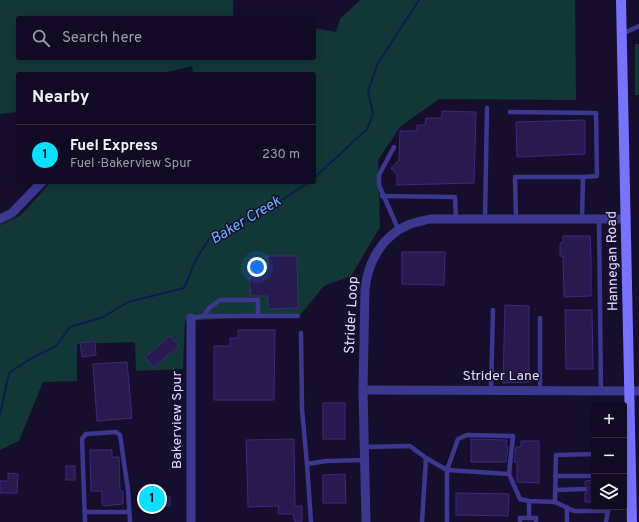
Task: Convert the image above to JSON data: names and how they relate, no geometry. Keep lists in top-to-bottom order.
{
  "streets": {
    "main road": ["Hannegan Road"],
    "street": ["Strider Loop", "Strider Lane", "Bakerview Spur"]
  },
  "crossings": [
    ["Hannegan Road", "Strider Loop"],
    ["Hannegan Road", "Strider Lane"],
    ["Strider Loop", "Strider Lane"]
  ],
  "water": ["Baker Creek"],
  "page": {
    "search": "Search here",
    "heading": "Nearby",
    "list": [
      {
        "mark": "1",
        "name": "Fuel Express",
        "note": "Fuel · Bakerview Spur",
        "value": "230 m"
      }
    ],
    "map_buttons": ["+", "−"],
    "pins": "1"
  }
}
